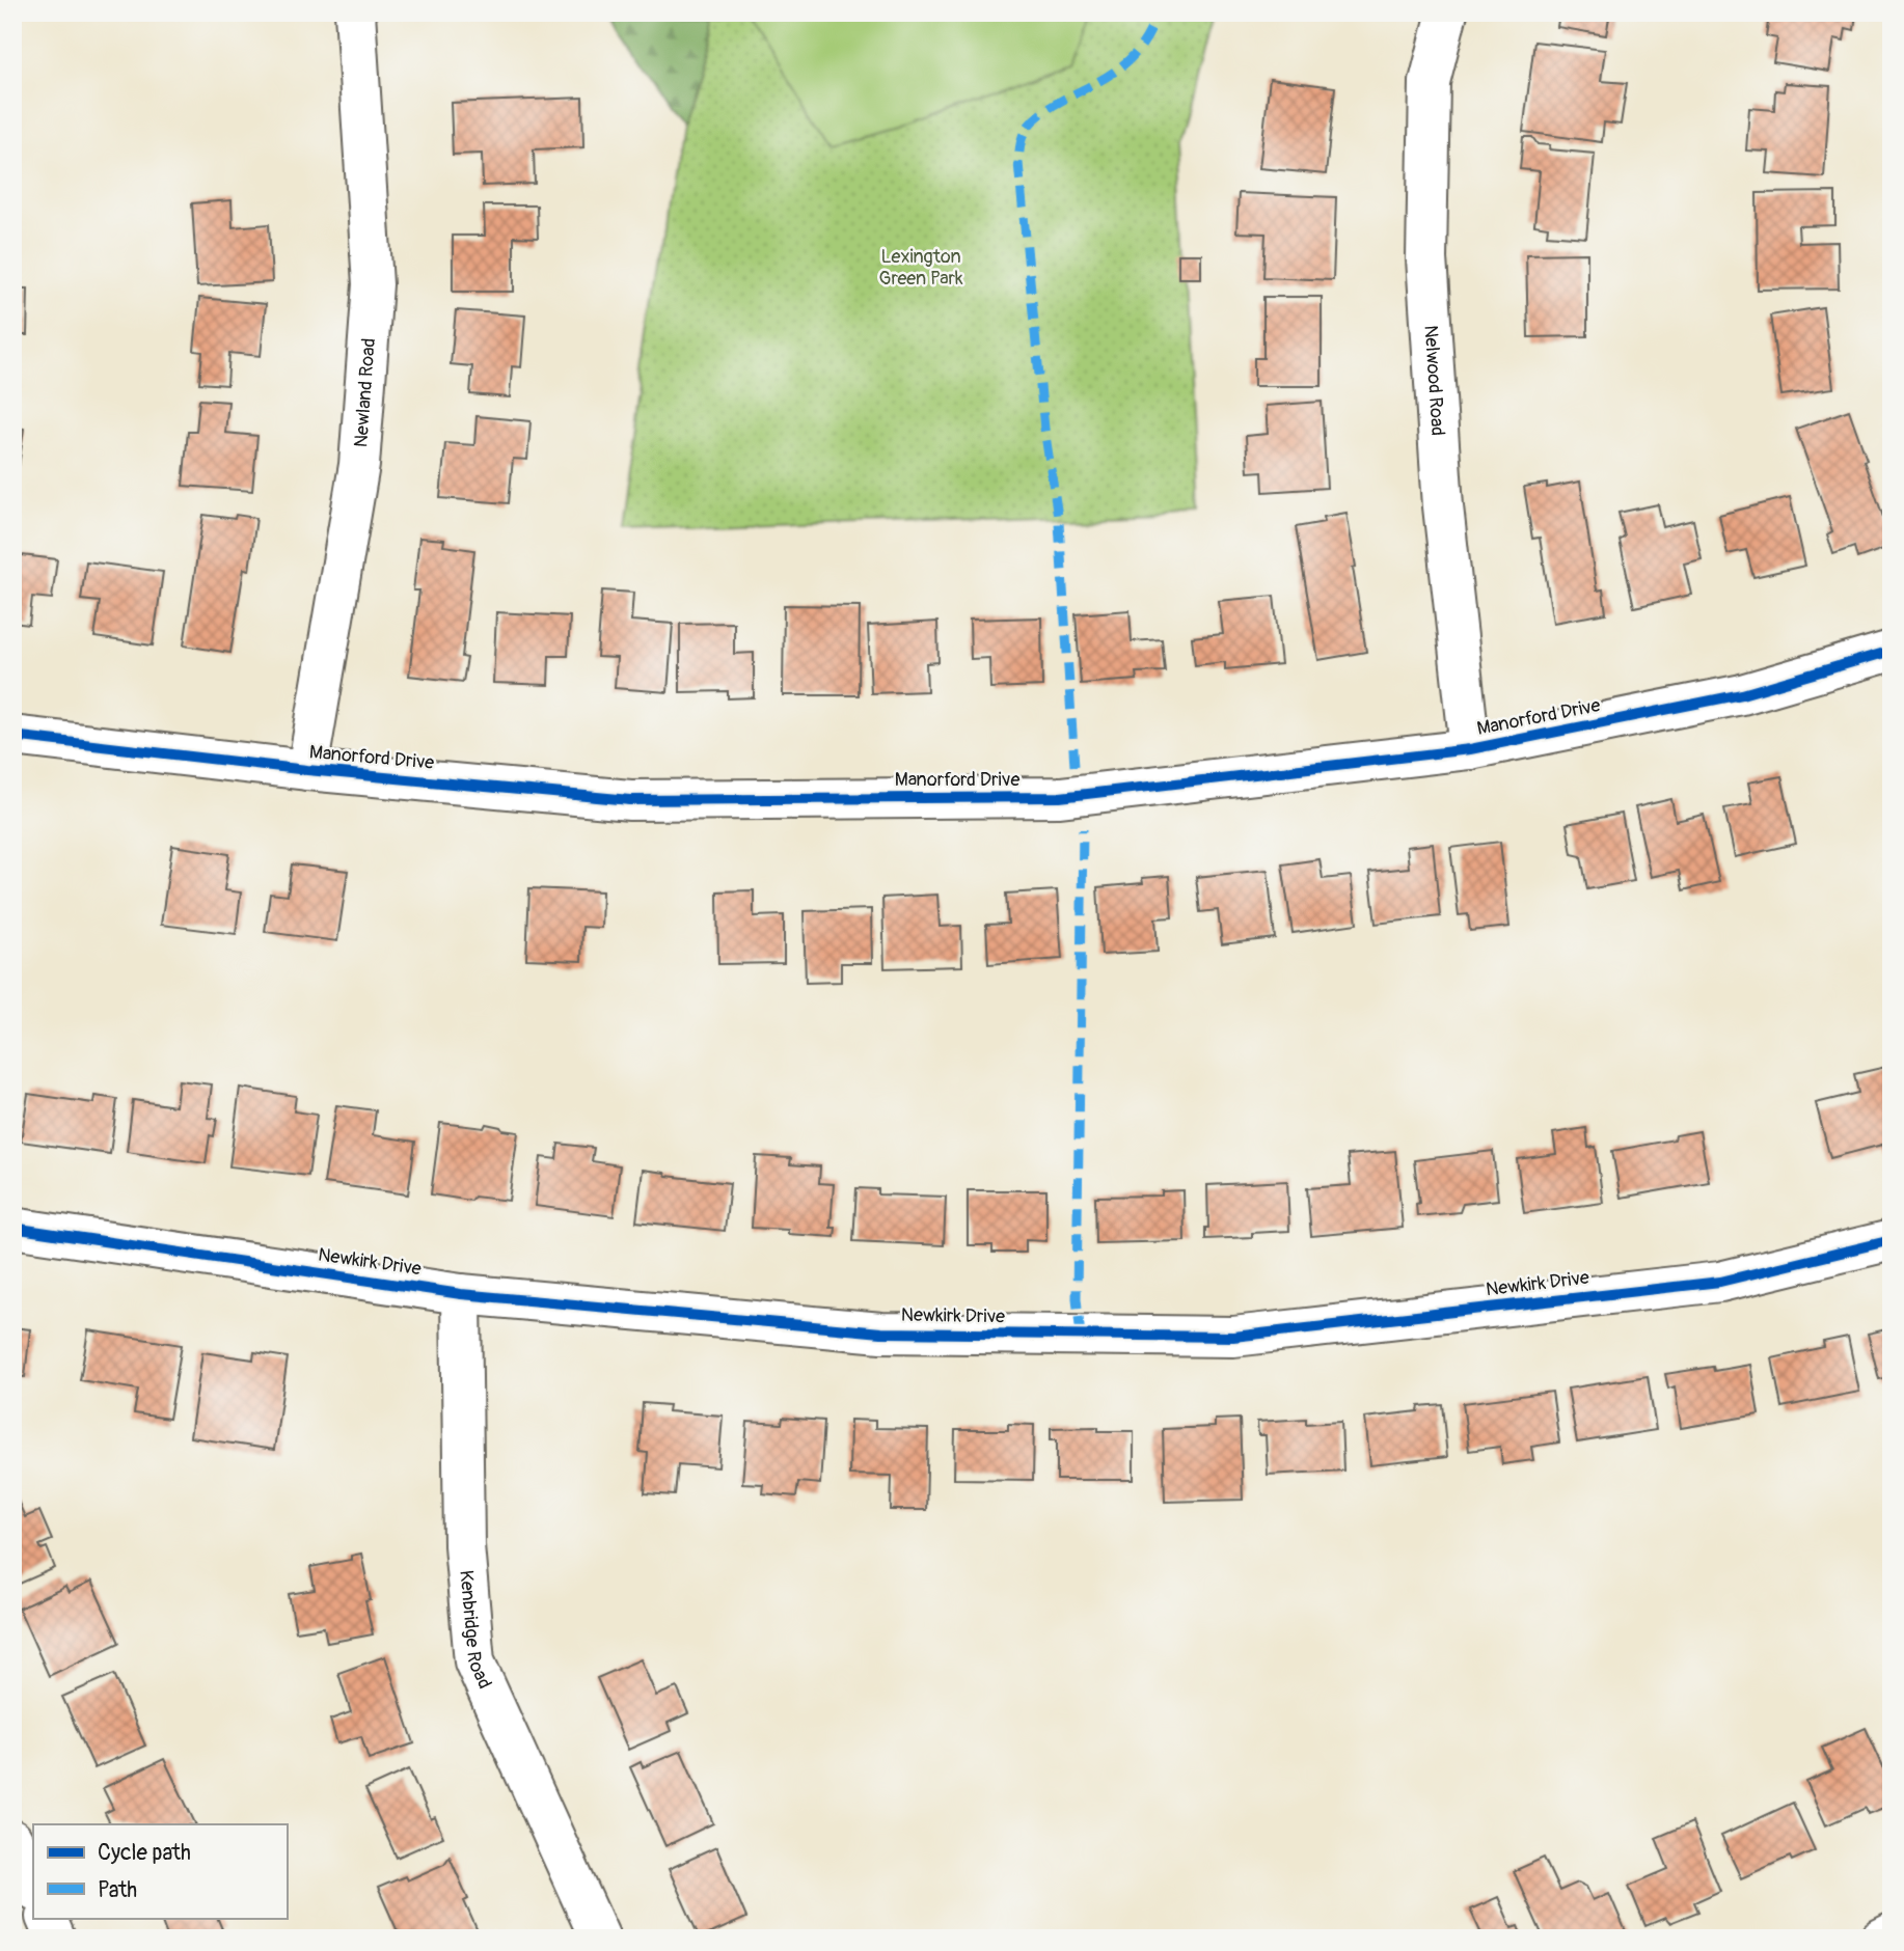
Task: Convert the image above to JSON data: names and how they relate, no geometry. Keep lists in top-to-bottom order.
{
  "streets": {
    "street": [
      "Nelwood Road",
      "Newland Road",
      "Manorford Drive",
      "Newkirk Drive",
      "Kenbridge Road"
    ]
  },
  "crossings": [
    ["Nelwood Road", "Manorford Drive"],
    ["Newland Road", "Manorford Drive"],
    ["Newkirk Drive", "Kenbridge Road"]
  ],
  "parks": ["Lexington Green Park"],
  "legend": ["Cycle path", "Path"]
}
